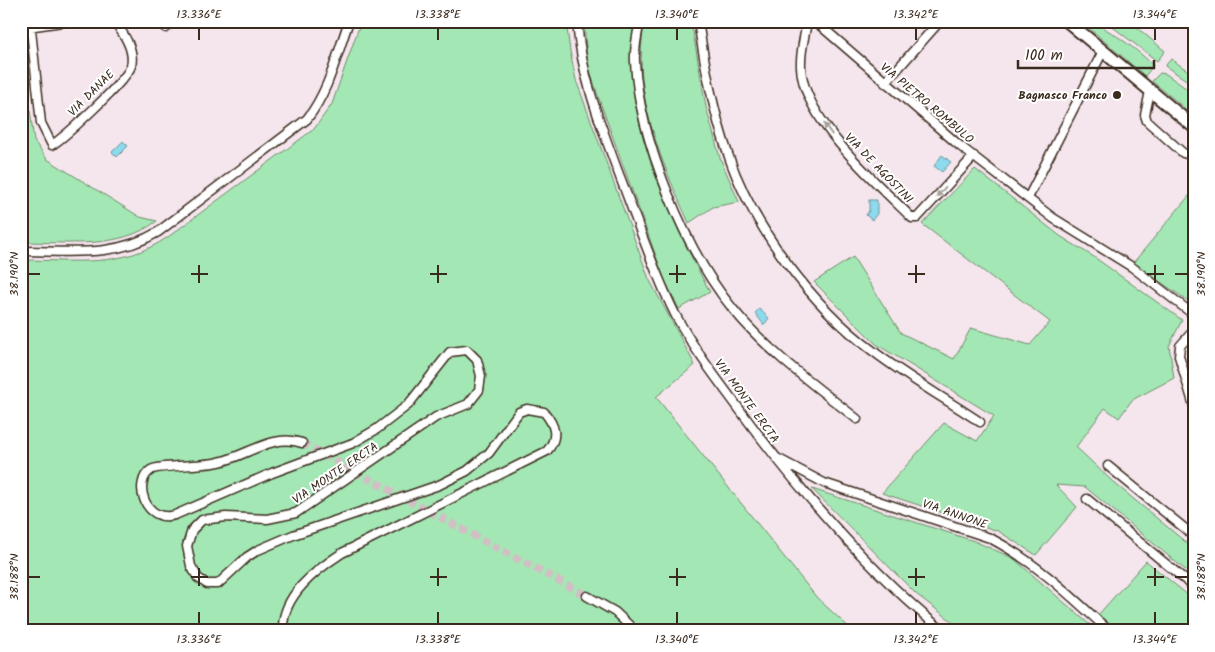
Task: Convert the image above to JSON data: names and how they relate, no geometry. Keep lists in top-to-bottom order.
{
  "streets": {
    "street": [
      "VIA DANAE",
      "VIA PIETRO ROMBULO",
      "VIA DE AGOSTINI",
      "VIA MONTE ERCTA",
      "VIA ANNONE"
    ]
  },
  "crossings": [
    ["VIA PIETRO ROMBULO", "VIA DE AGOSTINI"],
    ["VIA MONTE ERCTA", "VIA ANNONE"]
  ],
  "places": ["Bagnasco Franco"],
  "scale_bar": "100 m",
  "coordinates": [
    "13.336°E",
    "13.338°E",
    "13.340°E",
    "13.342°E",
    "13.344°E",
    "38.190°N",
    "38.188°N"
  ]
}
